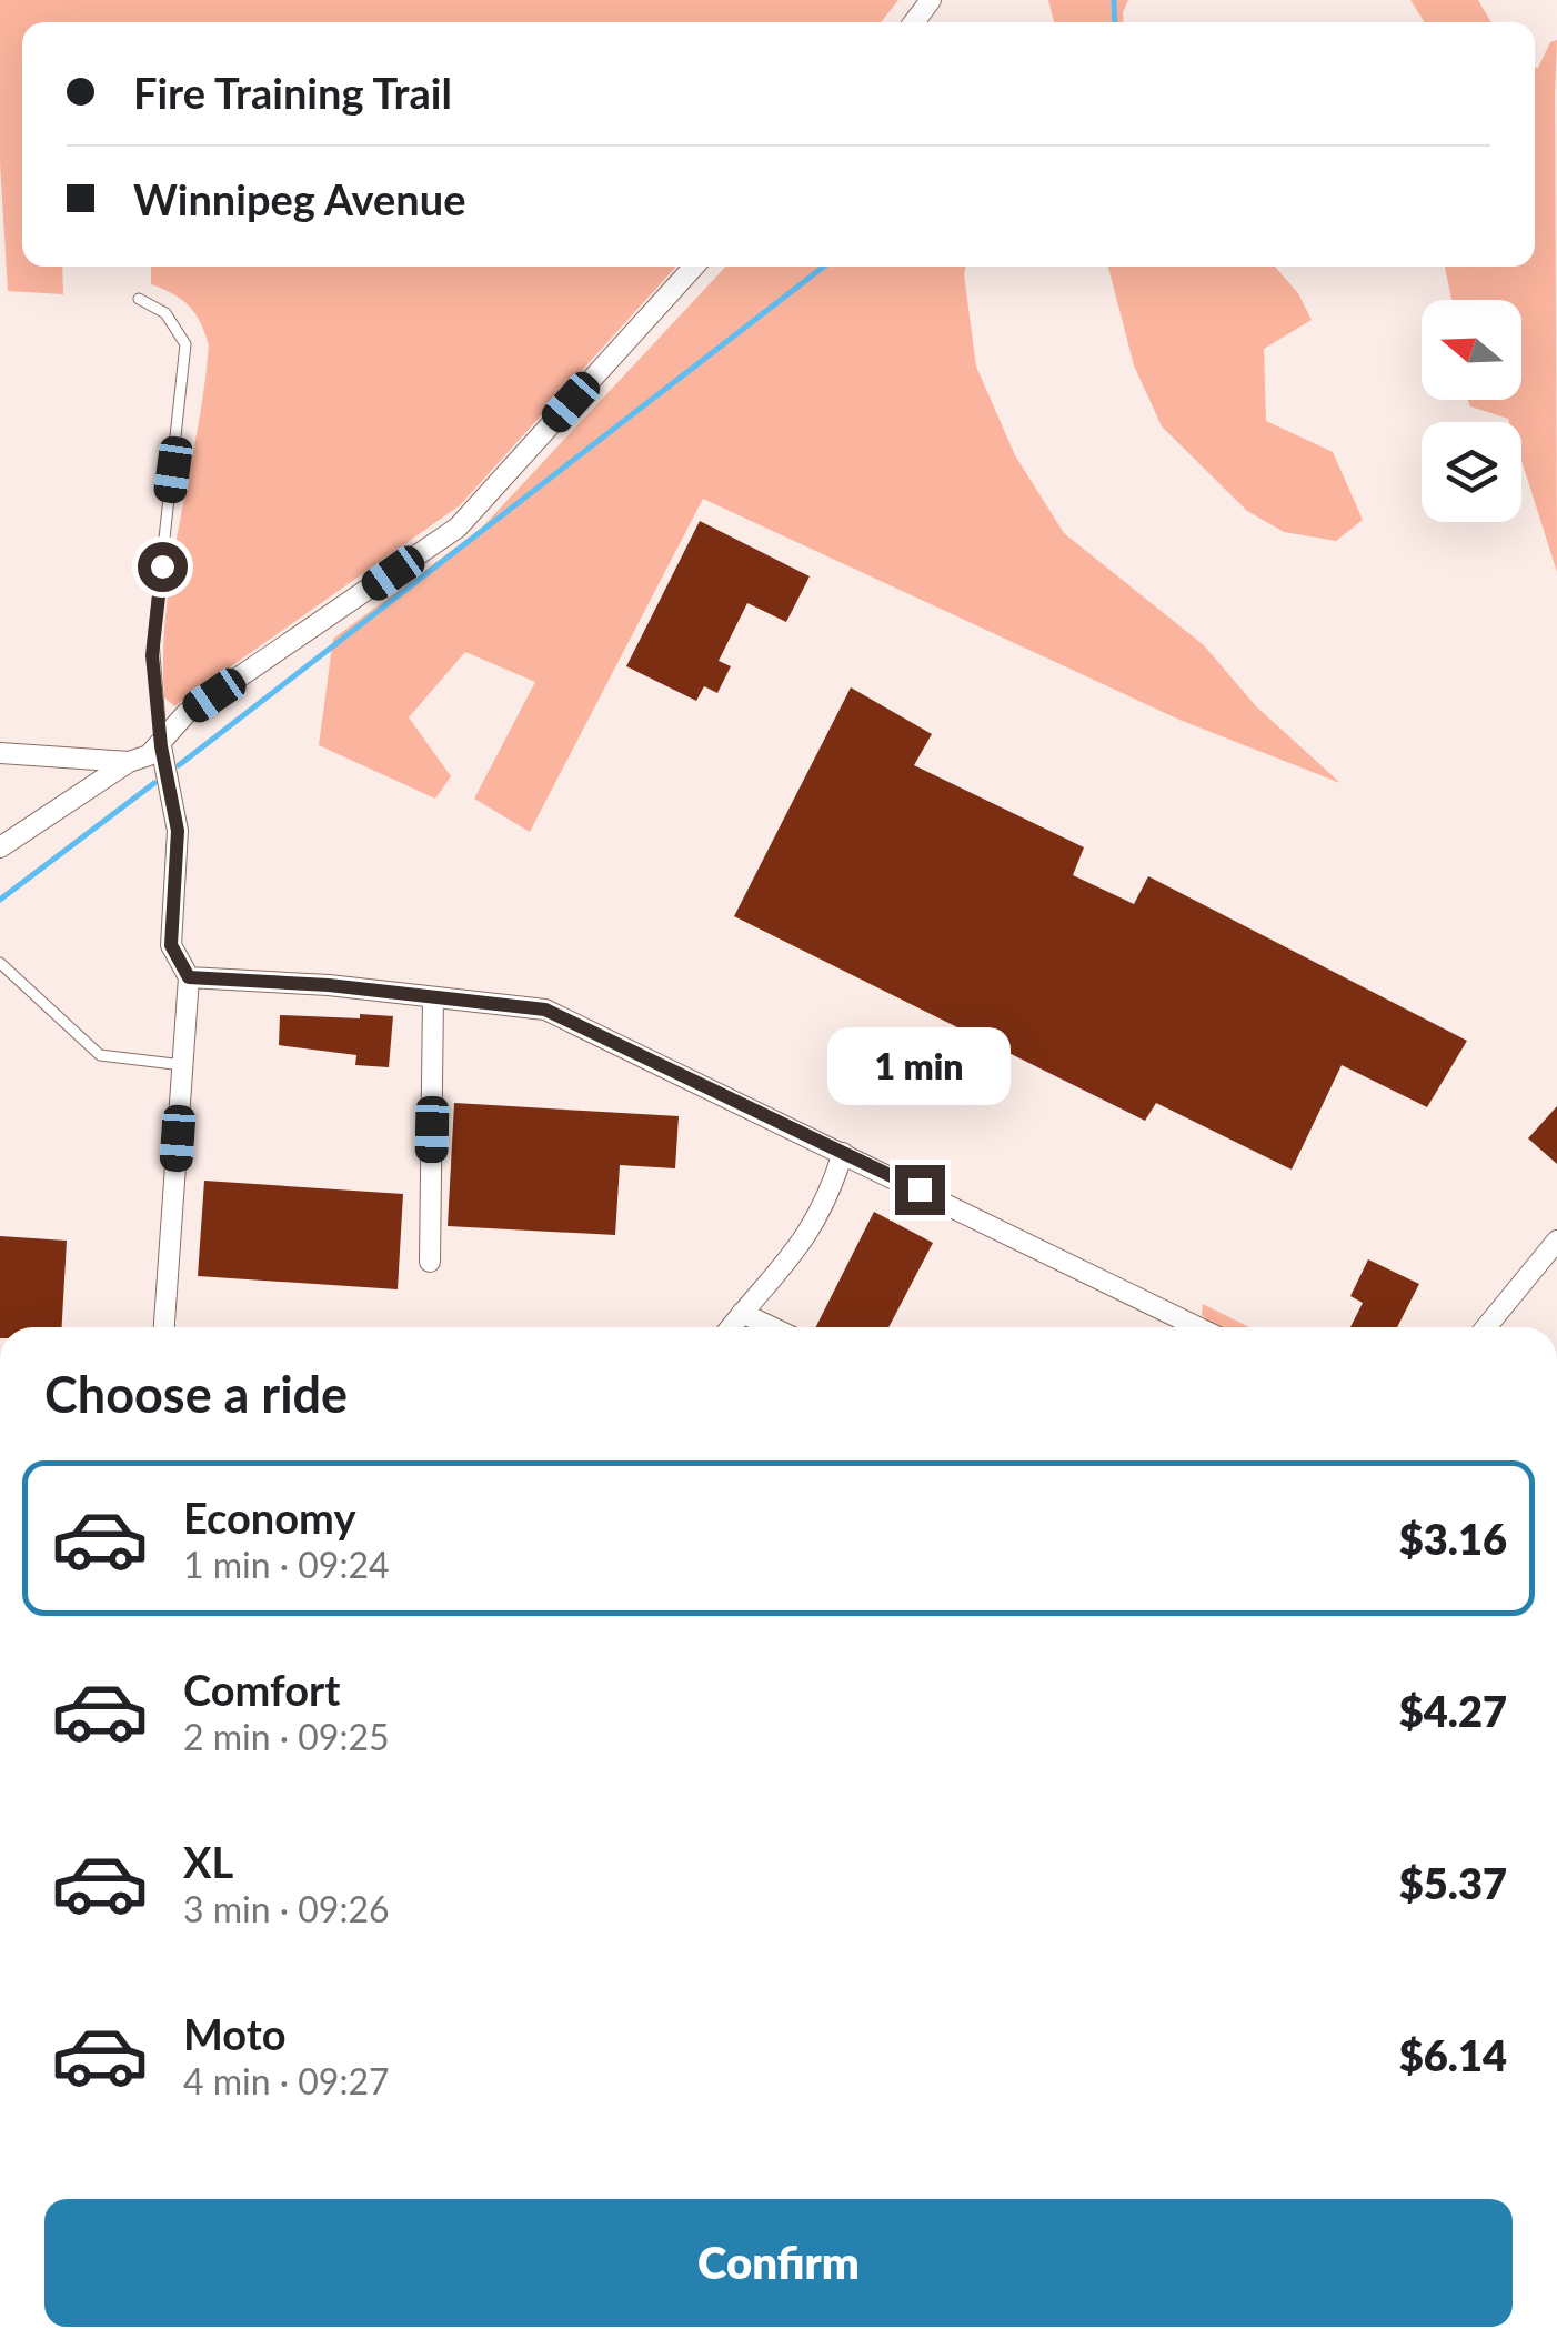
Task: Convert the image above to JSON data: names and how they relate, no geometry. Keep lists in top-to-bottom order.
{
  "north": "left",
  "page": {
    "banner": ["Fire Training Trail", "Winnipeg Avenue"],
    "bubble": "1 min",
    "heading": "Choose a ride",
    "list": [
      {
        "name": "Economy",
        "note": "1 min · 09:24",
        "value": "$3.16"
      },
      {
        "name": "Comfort",
        "note": "2 min · 09:25",
        "value": "$4.27"
      },
      {
        "name": "XL",
        "note": "3 min · 09:26",
        "value": "$5.37"
      },
      {
        "name": "Moto",
        "note": "4 min · 09:27",
        "value": "$6.14"
      }
    ],
    "buttons": "Confirm"
  }
}
